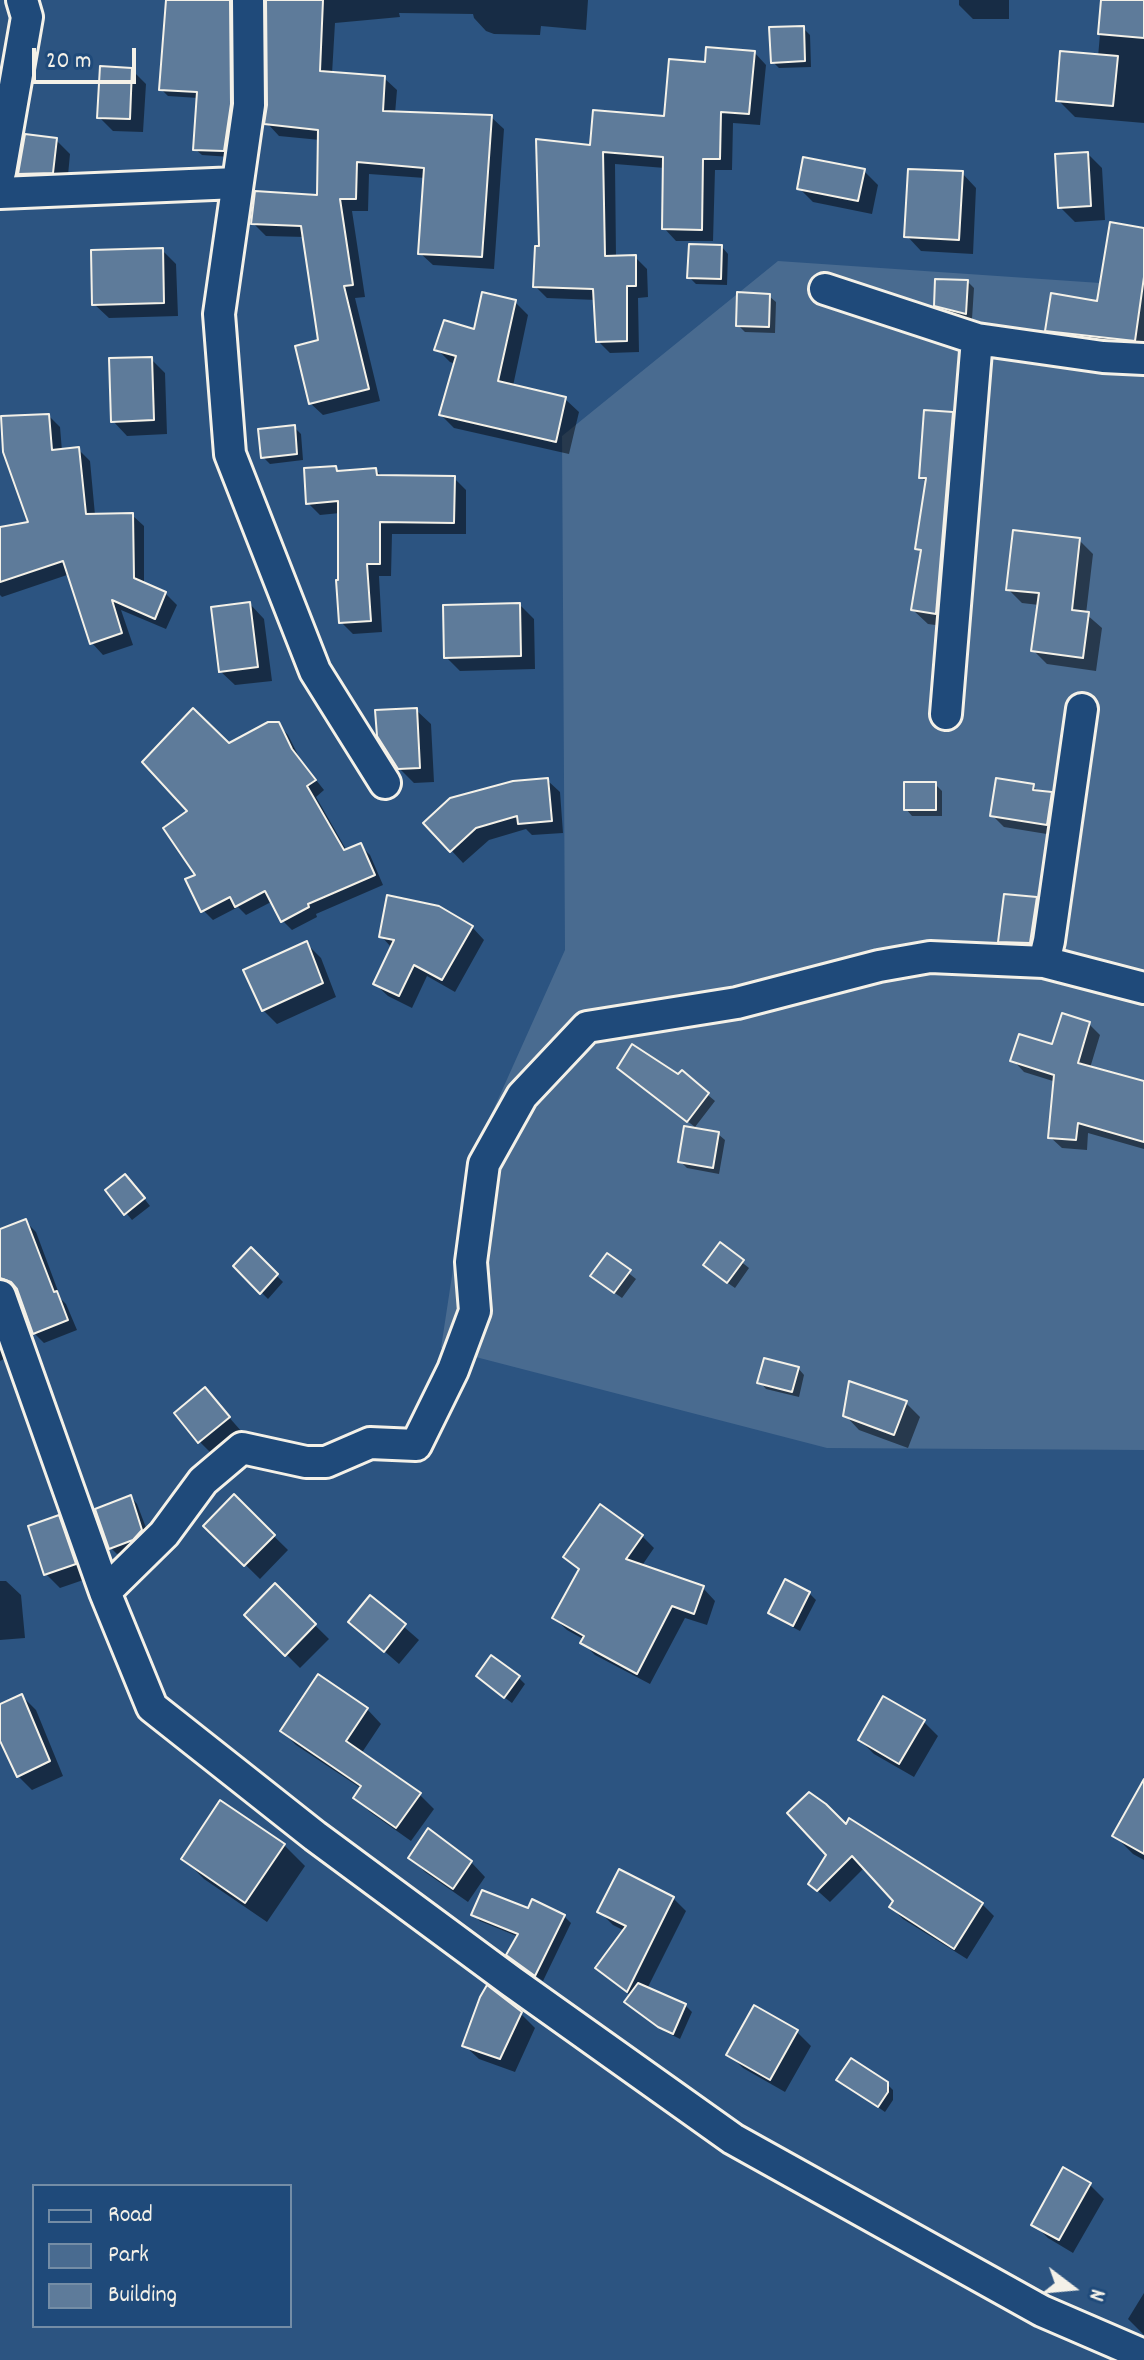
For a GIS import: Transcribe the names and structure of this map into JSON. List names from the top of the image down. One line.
{"legend":["Road","Park","Building"],"scale_bar":"20 m","north":"right"}
